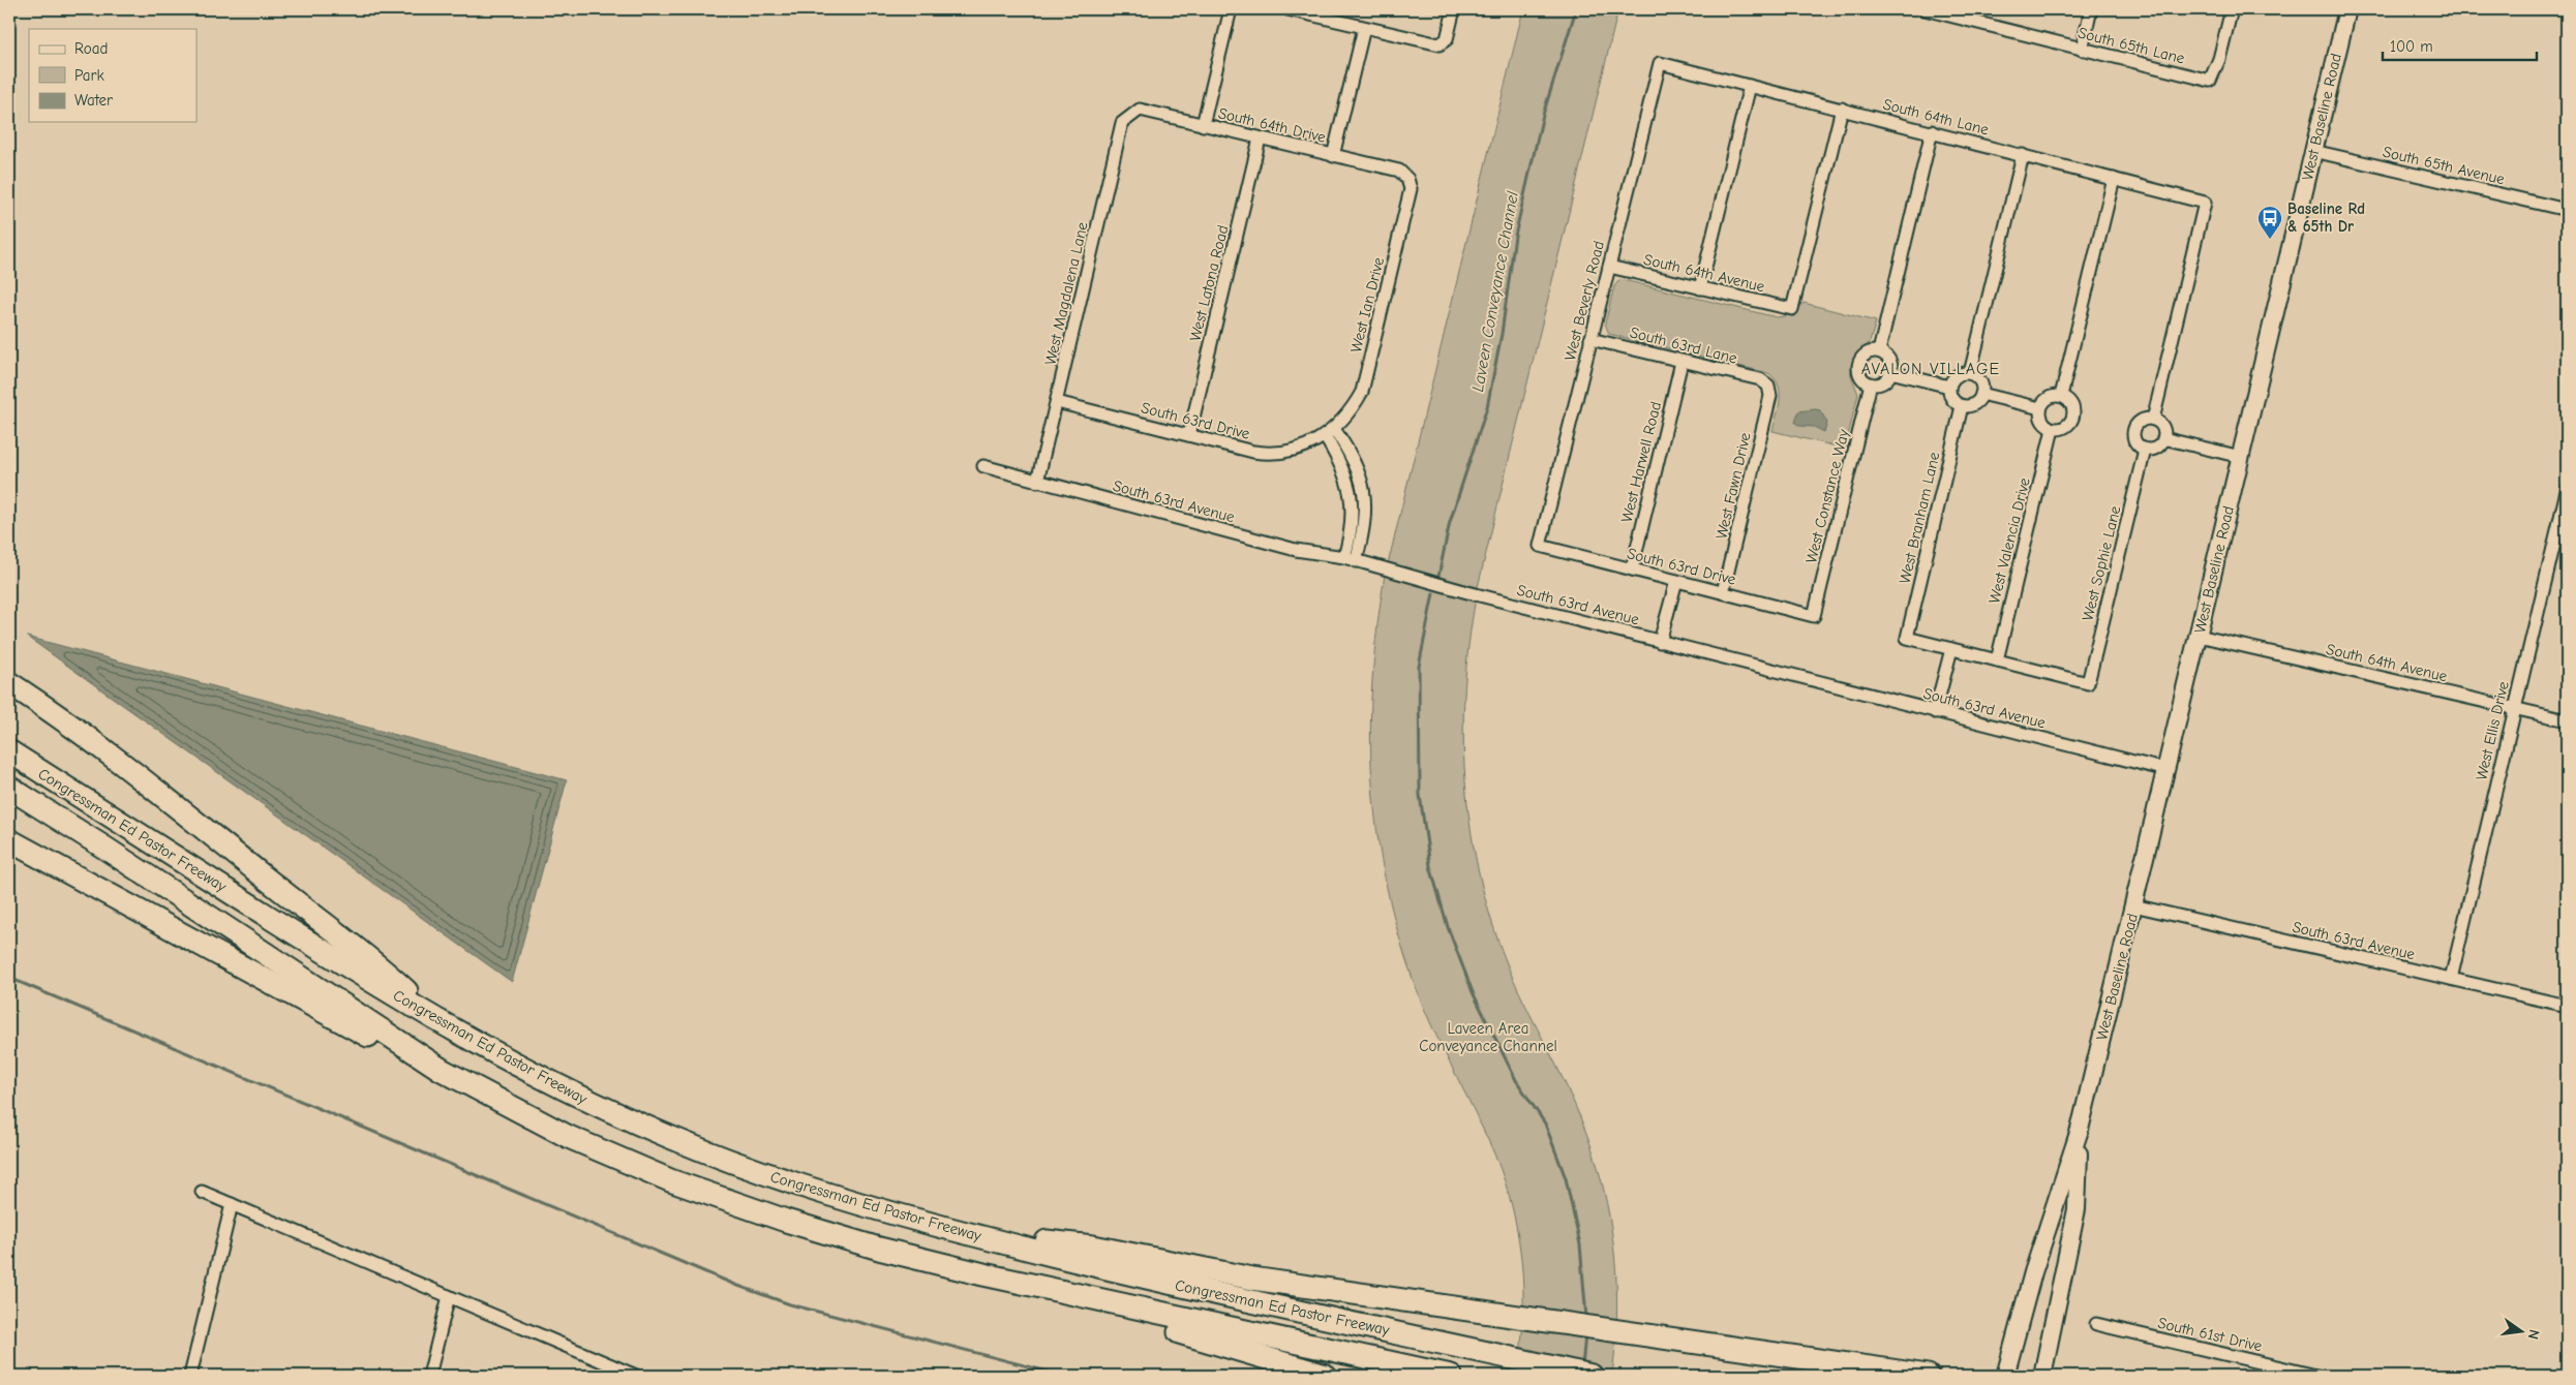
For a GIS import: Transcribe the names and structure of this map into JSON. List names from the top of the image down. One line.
{"streets":{"highway":["Congressman Ed Pastor Freeway"],"main road":["West Baseline Road"],"street":["South 65th Lane","South 64th Lane","South 64th Drive","South 65th Avenue","South 64th Avenue","West Latona Road","West Magdalena Lane","West Beverly Road","West Ian Drive","South 63rd Lane","South 63rd Drive","West Harwell Road","West Fawn Drive","West Constance Way","South 63rd Avenue","West Branham Lane","West Valencia Drive","West Sophie Lane","West Ellis Drive","South 61st Drive"]},"crossings":[["South 64th Lane","South 64th Avenue"],["South 64th Lane","West Beverly Road"],["South 64th Lane","West Sophie Lane"],["West Baseline Road","South 65th Avenue"],["West Baseline Road","South 64th Avenue"],["West Baseline Road","South 63rd Avenue"],["South 64th Drive","West Latona Road"],["South 64th Drive","West Magdalena Lane"],["South 64th Drive","West Ian Drive"],["South 64th Avenue","West Beverly Road"],["South 64th Avenue","West Ellis Drive"],["West Latona Road","South 63rd Drive"],["West Magdalena Lane","South 63rd Drive"],["West Magdalena Lane","South 63rd Avenue"],["West Beverly Road","South 63rd Lane"],["West Beverly Road","South 63rd Drive"],["West Ian Drive","South 63rd Drive"],["South 63rd Lane","West Harwell Road"],["South 63rd Lane","West Fawn Drive"],["South 63rd Drive","West Harwell Road"],["South 63rd Drive","West Fawn Drive"],["South 63rd Drive","West Constance Way"],["South 63rd Avenue","West Ellis Drive"],["West Valencia Drive","West Sophie Lane"]],"districts":["AVALON VILLAGE"],"water":["Laveen Conveyance Channel"],"parks":["Laveen Area Conveyance Channel"],"places":{"bus stop":["Baseline Rd & 65th Dr"]},"legend":["Road","Park","Water"],"scale_bar":"100 m","north":"right"}
